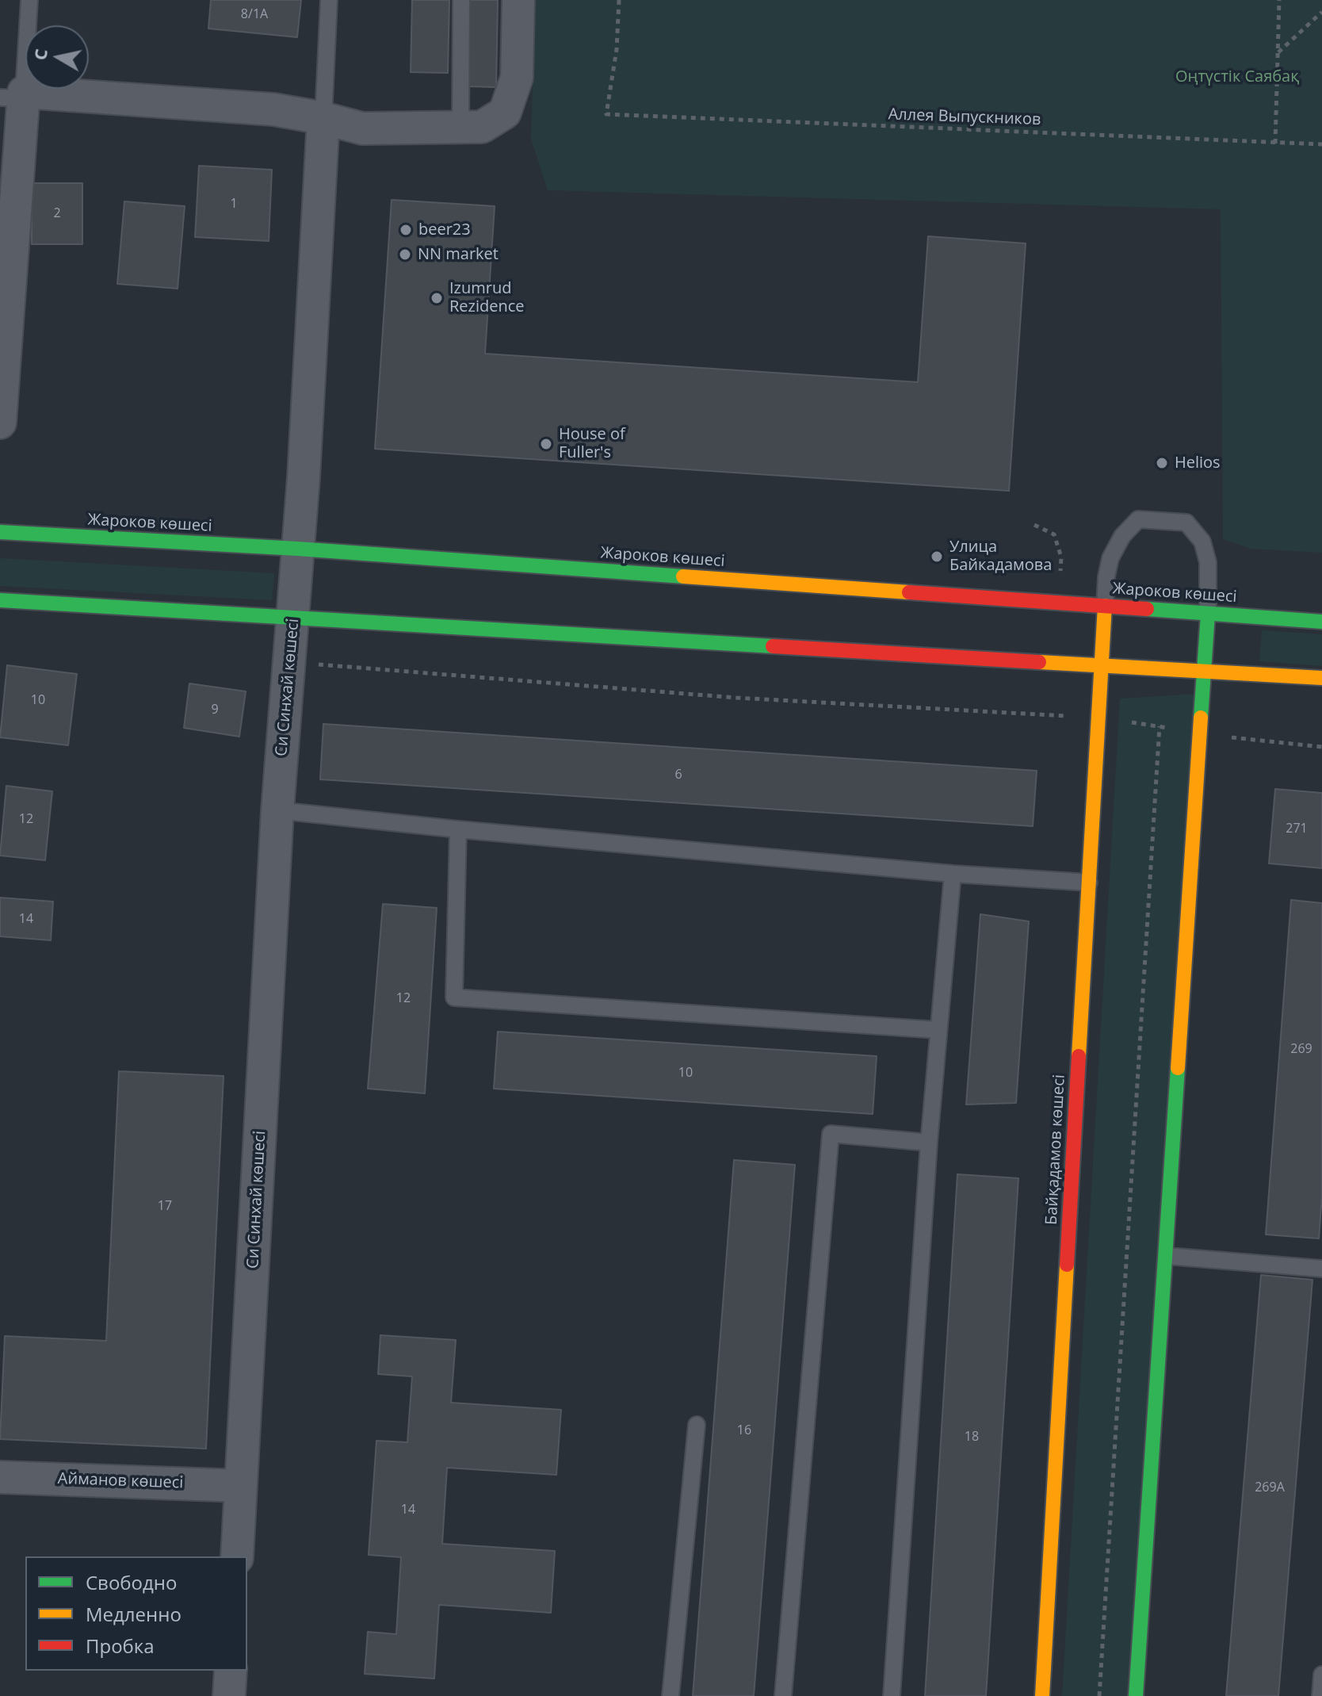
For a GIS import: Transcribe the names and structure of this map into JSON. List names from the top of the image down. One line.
{"streets":{"main road":["Жароков көшесі","Байқадамов көшесі"],"street":["Си Синхай көшесі","Айманов көшесі"],"path":["Аллея Выпускников"]},"crossings":[["Жароков көшесі","Си Синхай көшесі"],["Жароков көшесі","Байқадамов көшесі"],["Си Синхай көшесі","Айманов көшесі"]],"parks":["Оңтүстік Саябақ"],"places":["beer23","NN market","Izumrud Rezidence","House of Fuller's","Helios","Улица Байкадамова"],"house_numbers":["8/1А","1","2","10","9","6","12","271","14","12","269","10","17","16","18","269А","14"],"legend":["Свободно","Медленно","Пробка"],"north":"left"}
